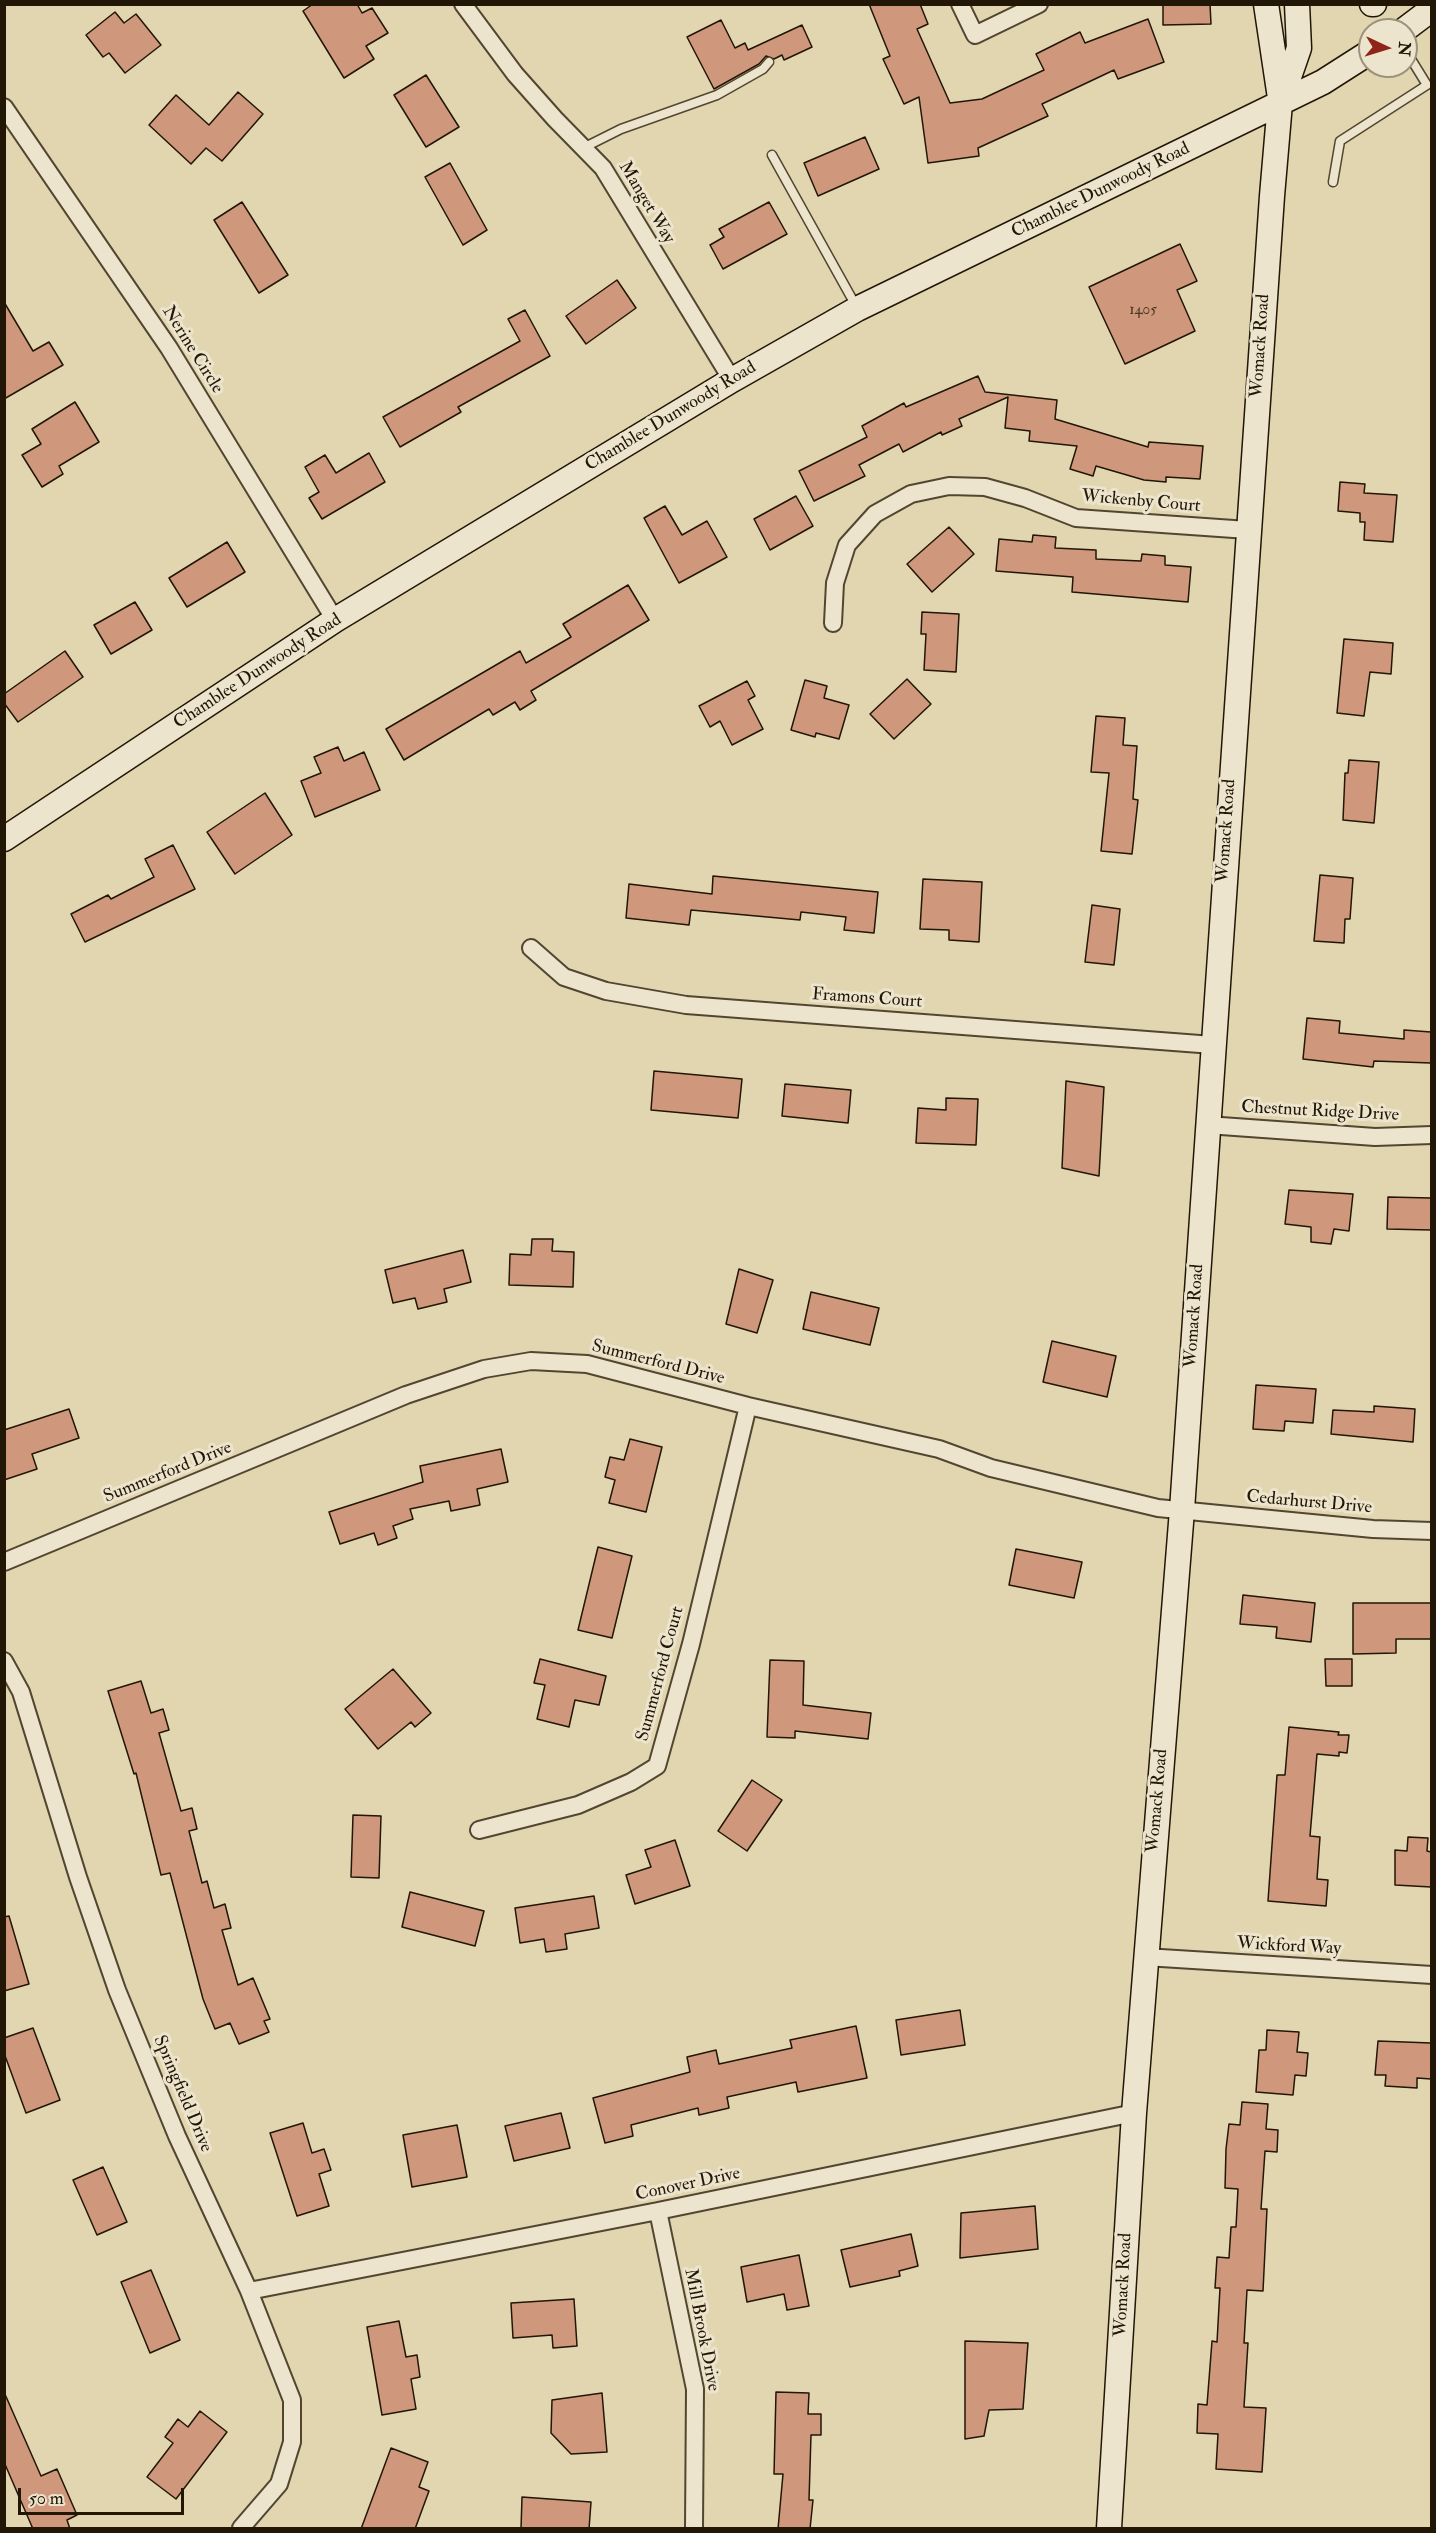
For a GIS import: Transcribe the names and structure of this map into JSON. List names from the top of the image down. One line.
{"streets":{"street":["Chamblee Dunwoody Road","Manget Way","Womack Road","Nerine Circle","Wickenby Court","Framons Court","Chestnut Ridge Drive","Summerford Drive","Cedarhurst Drive","Summerford Court","Wickford Way","Springfield Drive","Conover Drive","Mill Brook Drive"]},"crossings":[["Chamblee Dunwoody Road","Manget Way"],["Chamblee Dunwoody Road","Womack Road"],["Chamblee Dunwoody Road","Nerine Circle"],["Womack Road","Wickenby Court"],["Womack Road","Framons Court"],["Womack Road","Chestnut Ridge Drive"],["Womack Road","Summerford Drive"],["Womack Road","Cedarhurst Drive"],["Womack Road","Wickford Way"],["Womack Road","Conover Drive"],["Summerford Drive","Cedarhurst Drive"],["Summerford Drive","Summerford Court"],["Springfield Drive","Conover Drive"],["Conover Drive","Mill Brook Drive"]],"house_numbers":["1405"],"scale_bar":"50 m","north":"right"}
